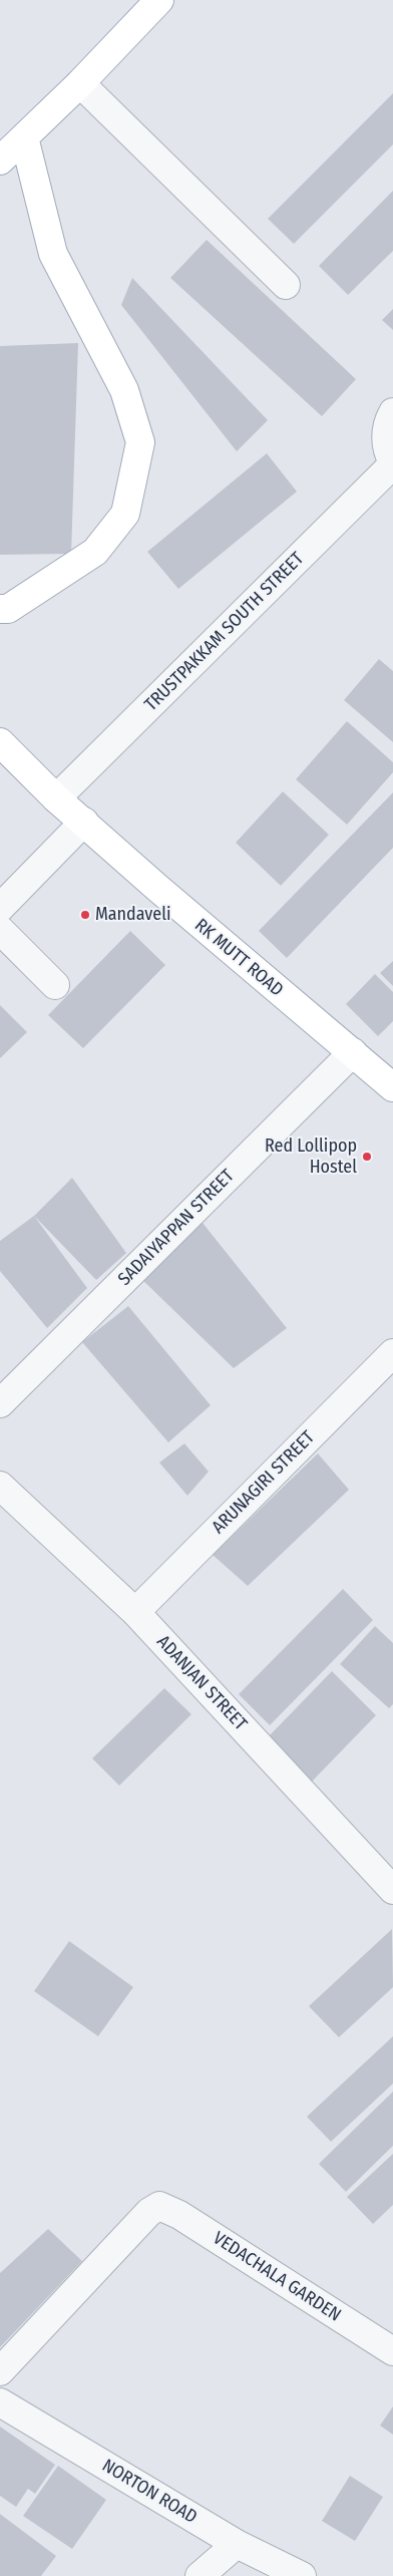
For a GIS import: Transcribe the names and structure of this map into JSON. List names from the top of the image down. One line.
{"streets":{"main road":["RK MUTT ROAD"],"street":["TRUSTPAKKAM SOUTH STREET","SADAIYAPPAN STREET","ARUNAGIRI STREET","ADANJAN STREET","VEDACHALA GARDEN","NORTON ROAD"]},"crossings":[["TRUSTPAKKAM SOUTH STREET","RK MUTT ROAD"],["RK MUTT ROAD","SADAIYAPPAN STREET"],["ARUNAGIRI STREET","ADANJAN STREET"]],"places":["Mandaveli","Red Lollipop Hostel"]}
